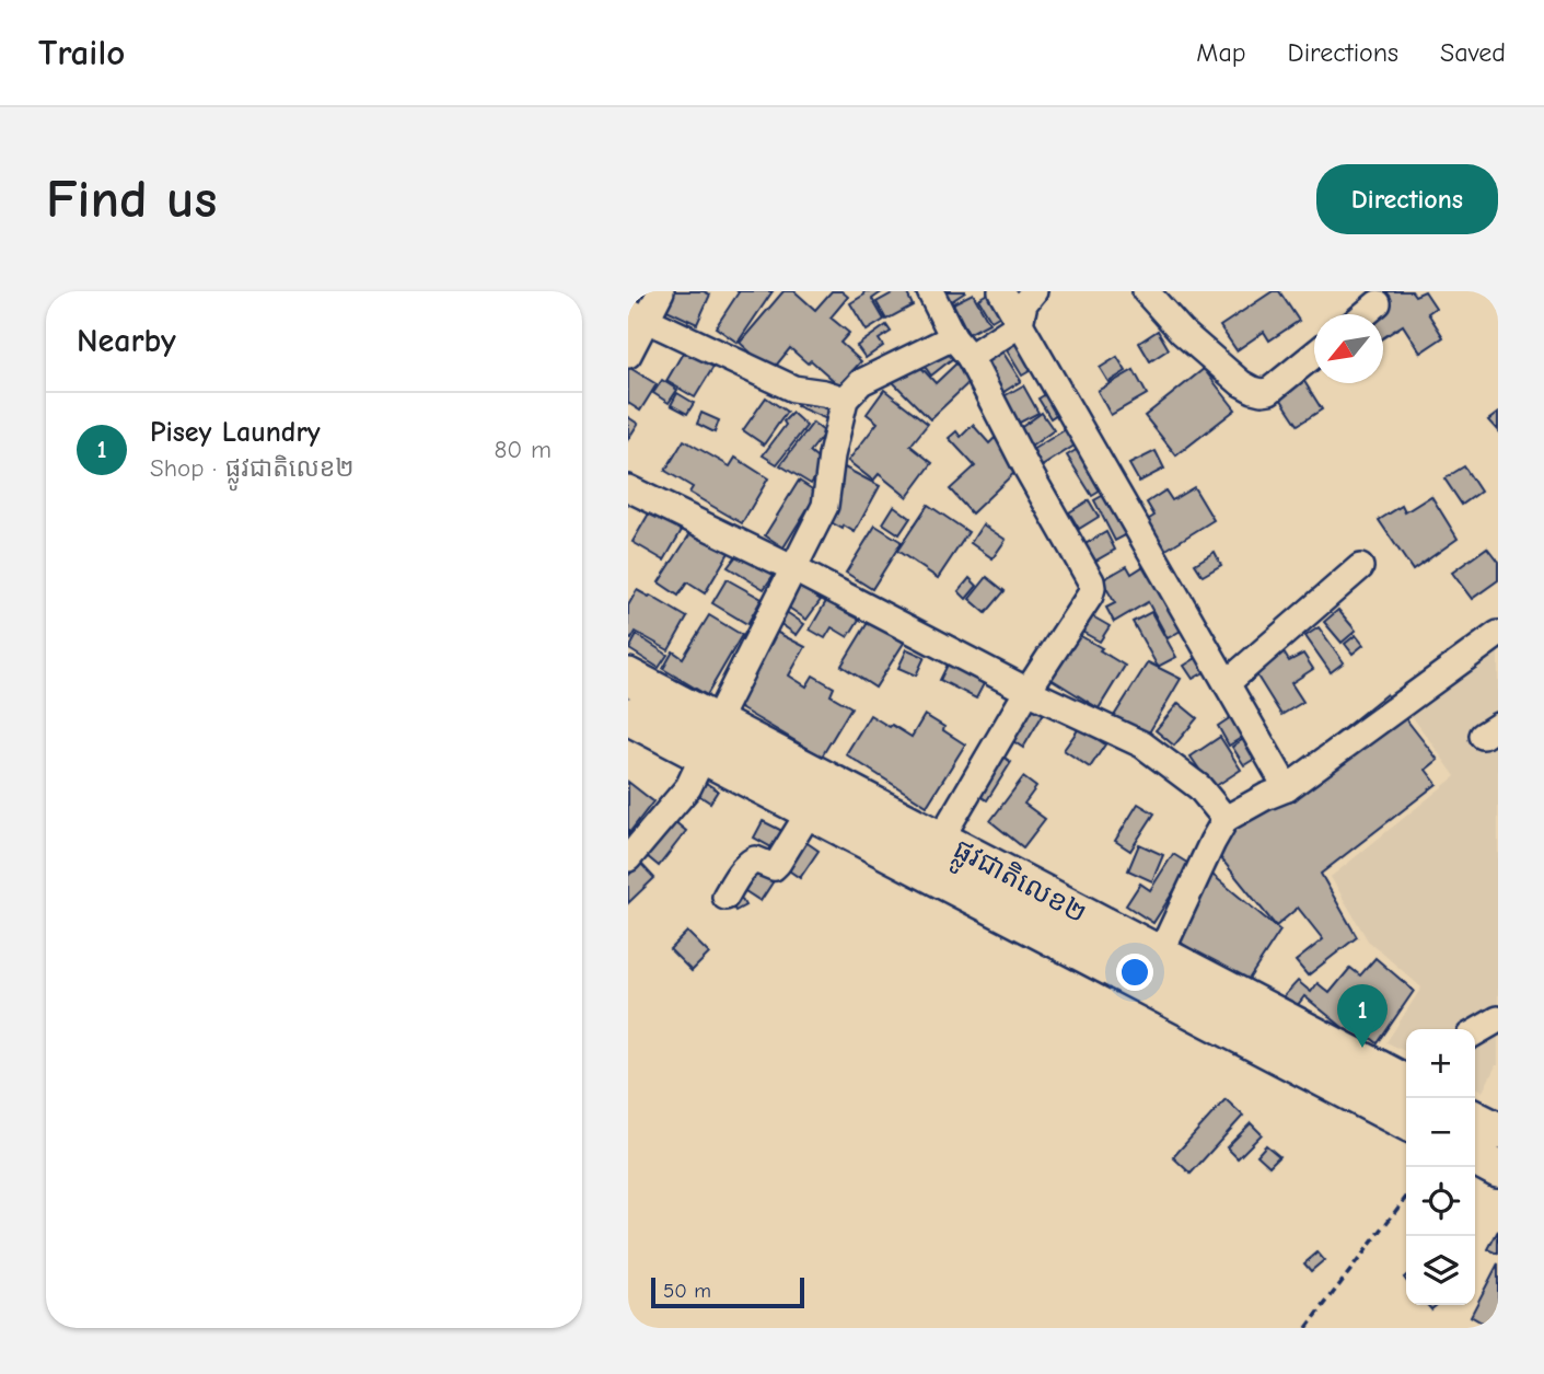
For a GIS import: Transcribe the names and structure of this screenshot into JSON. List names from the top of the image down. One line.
{"streets":{"highway":["ផ្លូវជាតិលេខ២"]},"scale_bar":"50 m","north":"bottom left","page":{"header":"Trailo","nav":["Map","Directions","Saved"],"buttons":"Directions","title":"Find us","heading":"Nearby","list":[{"mark":"1","name":"Pisey Laundry","note":"Shop · ផ្លូវជាតិលេខ២","value":"80 m"}],"pins":"1","map_buttons":["+","−"],"scale":"50 m"}}
